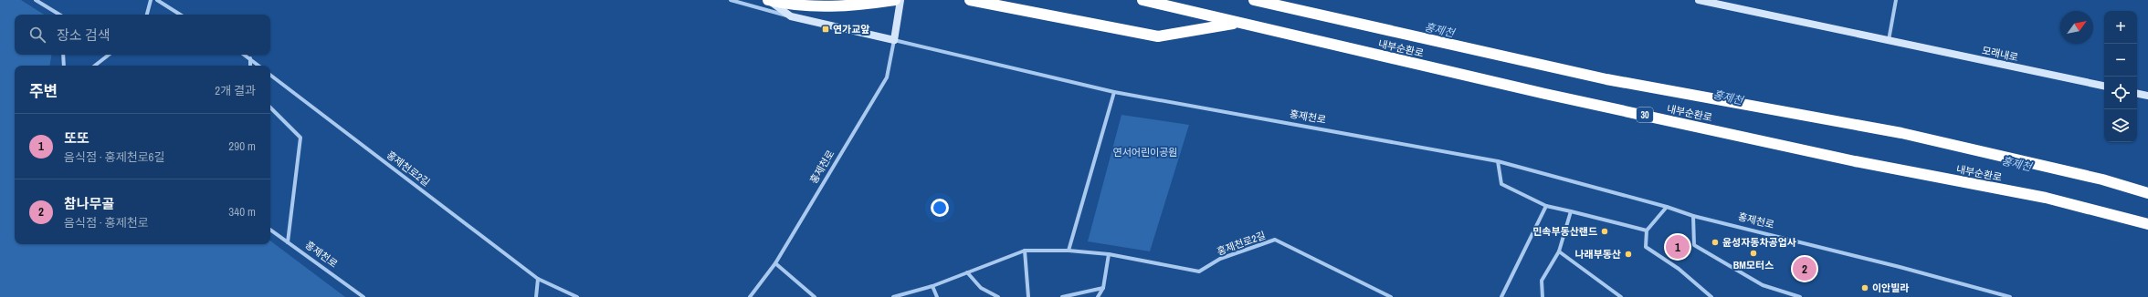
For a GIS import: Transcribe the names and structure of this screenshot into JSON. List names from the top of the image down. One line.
{"streets":{"highway":["내부순환로","30"],"main road":["모래내로","홍제천로"],"street":["홍제천로2길"]},"water":["홍제천"],"parks":["연서어린이공원"],"places":{"transit":["연가교앞"],"other":["민속부동산랜드","윤성자동차공업사","BM모터스","나래부동산","이안빌라"]},"north":"top right","page":{"map_buttons":["+","−"],"search":"장소 검색","heading":["주변","2개 결과"],"list":[{"mark":"1","name":"또또","note":"음식점 · 홍제천로6길","value":"290 m"},{"mark":"2","name":"참나무골","note":"음식점 · 홍제천로","value":"340 m"}],"pins":["1","2"]}}
